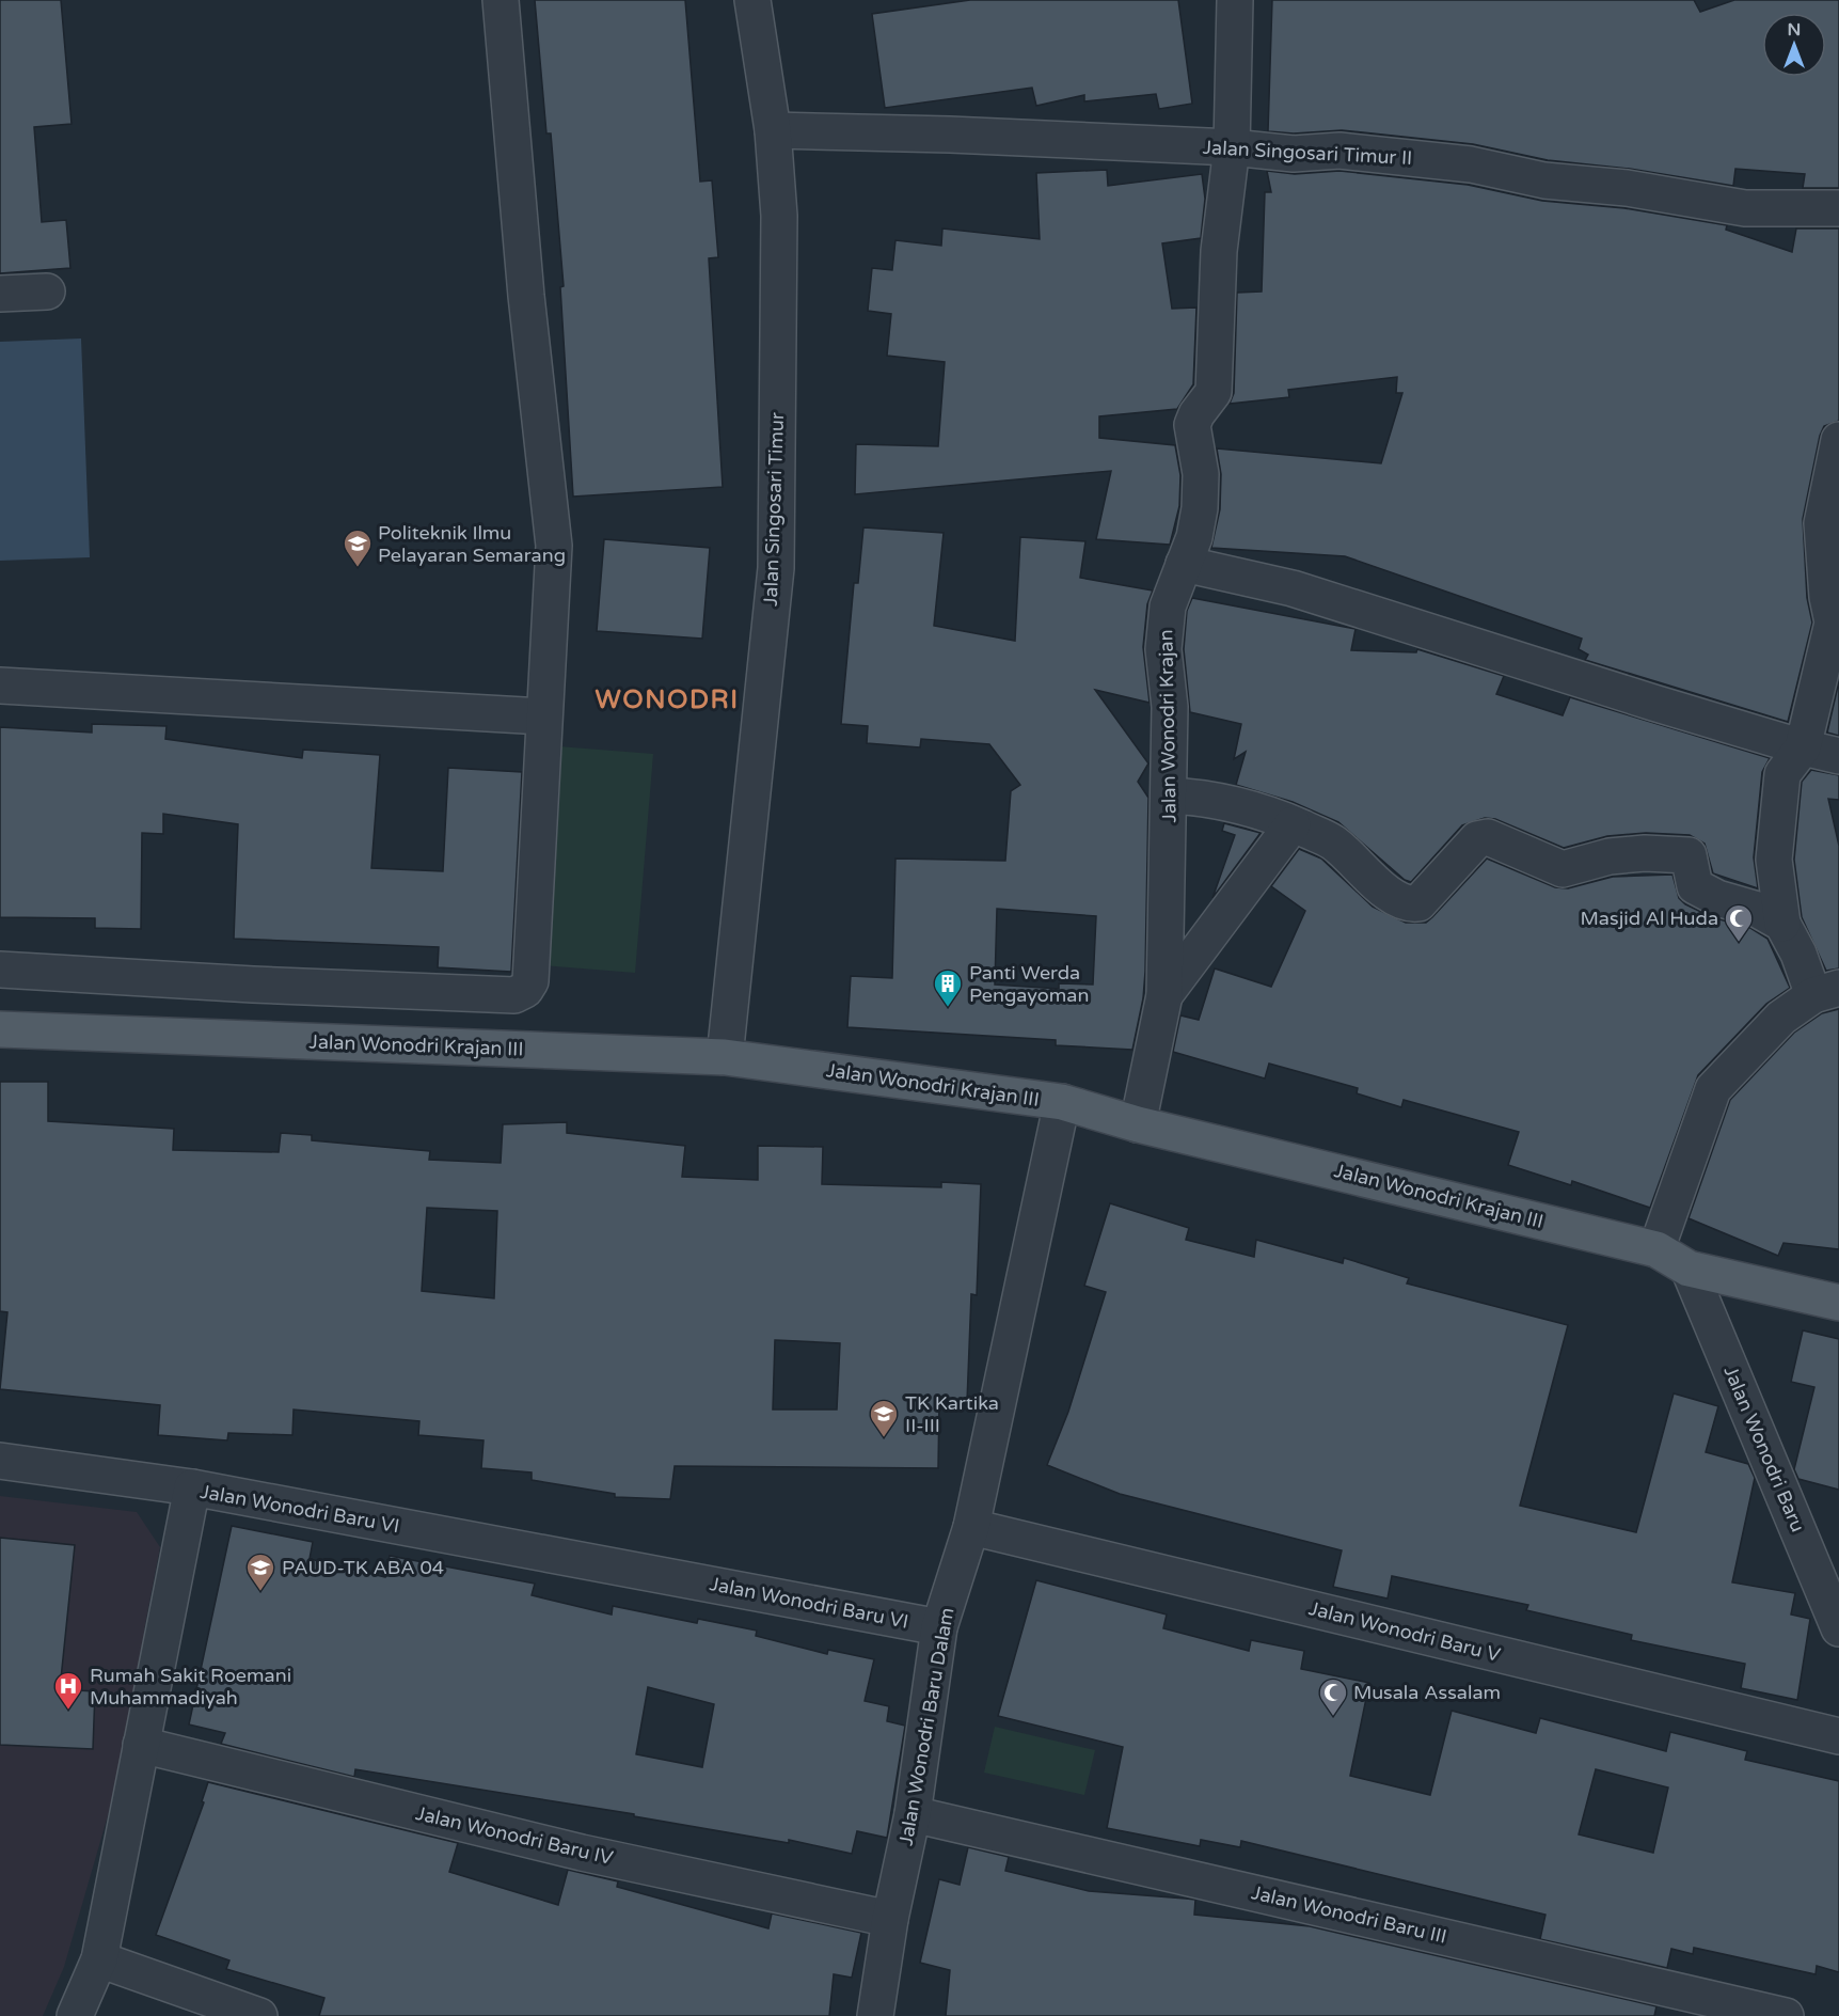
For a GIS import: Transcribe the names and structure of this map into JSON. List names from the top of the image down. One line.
{"streets":{"main road":["Jalan Wonodri Krajan III"],"street":["Jalan Singosari Timur II","Jalan Singosari Timur","Jalan Wonodri Krajan","Jalan Wonodri Baru","Jalan Wonodri Baru VI","Jalan Wonodri Baru V","Jalan Wonodri Baru Dalam","Jalan Wonodri Baru IV","Jalan Wonodri Baru III"]},"crossings":[["Jalan Singosari Timur II","Jalan Singosari Timur"],["Jalan Singosari Timur II","Jalan Wonodri Krajan"],["Jalan Singosari Timur","Jalan Wonodri Krajan III"],["Jalan Wonodri Krajan","Jalan Wonodri Krajan III"],["Jalan Wonodri Krajan III","Jalan Wonodri Baru"],["Jalan Wonodri Krajan III","Jalan Wonodri Baru Dalam"],["Jalan Wonodri Baru VI","Jalan Wonodri Baru Dalam"],["Jalan Wonodri Baru VI","Jalan Wonodri Baru IV"],["Jalan Wonodri Baru V","Jalan Wonodri Baru Dalam"],["Jalan Wonodri Baru Dalam","Jalan Wonodri Baru IV"],["Jalan Wonodri Baru Dalam","Jalan Wonodri Baru III"]],"districts":["WONODRI"],"places":{"school or university":["Politeknik Ilmu Pelayaran Semarang","TK Kartika II-III","PAUD-TK ABA 04"],"mosque":["Masjid Al Huda","Musala Assalam"],"building":["Panti Werda Pengayoman"],"hospital":["Rumah Sakit Roemani Muhammadiyah"]},"north":"top"}
